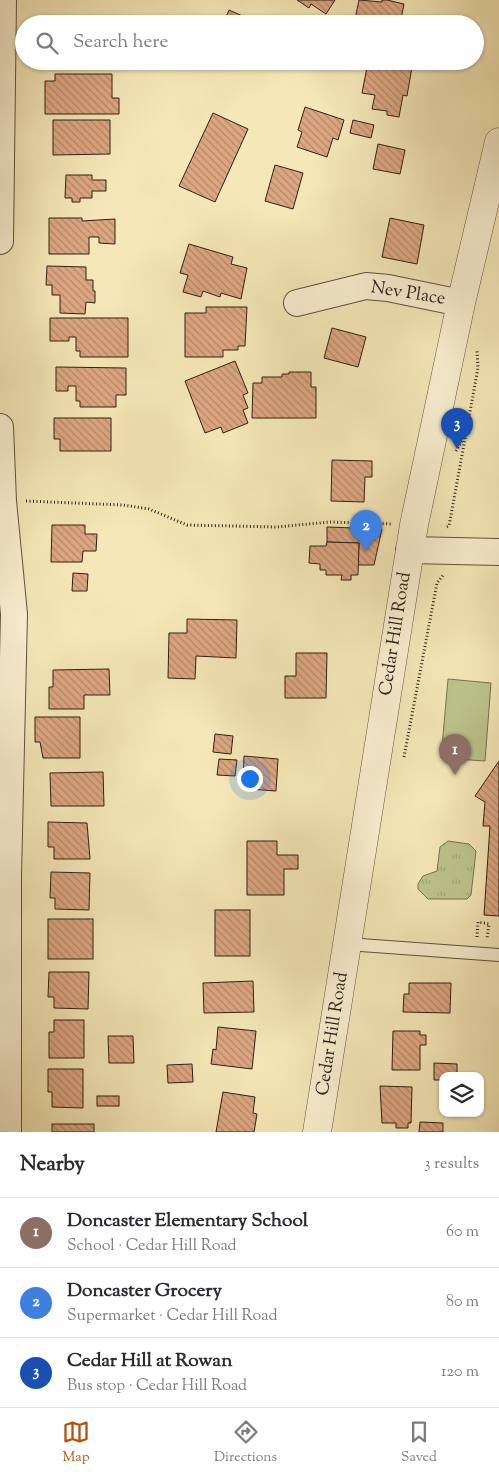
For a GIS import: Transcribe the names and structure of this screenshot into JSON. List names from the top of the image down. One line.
{"streets":{"street":["Nev Place","Cedar Hill Road"]},"crossings":[["Nev Place","Cedar Hill Road"]],"page":{"search":"Search here","pins":["3","2","1"],"heading":["Nearby","3 results"],"list":[{"mark":"1","name":"Doncaster Elementary School","note":"School · Cedar Hill Road","value":"60 m"},{"mark":"2","name":"Doncaster Grocery","note":"Supermarket · Cedar Hill Road","value":"80 m"},{"mark":"3","name":"Cedar Hill at Rowan","note":"Bus stop · Cedar Hill Road","value":"120 m"}],"nav":["Map","Directions","Saved"]}}
